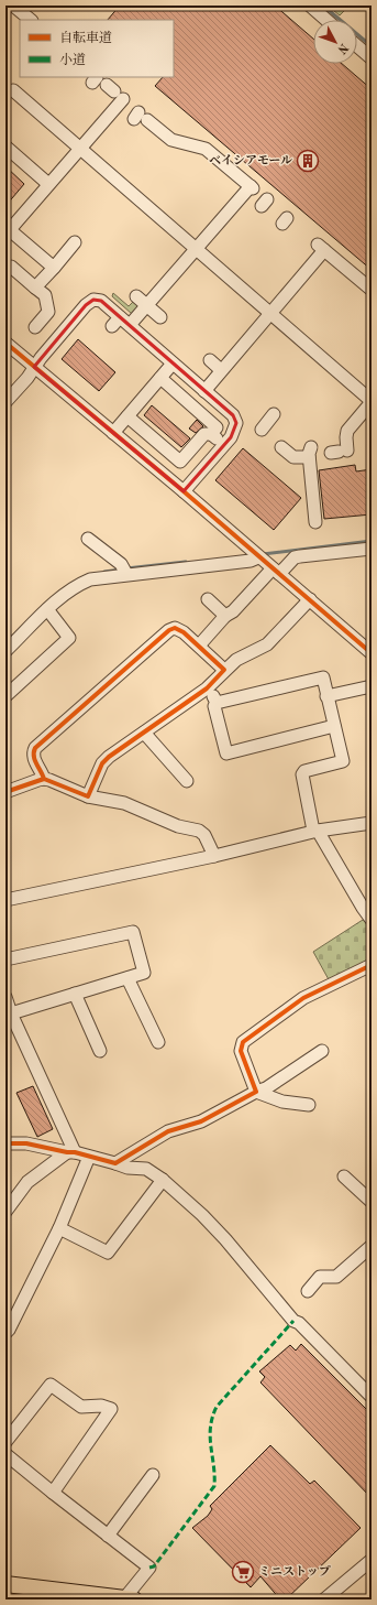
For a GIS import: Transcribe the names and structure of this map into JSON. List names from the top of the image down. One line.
{"places":{"building":["ベイシアモール"],"supermarket":["ミニストップ"]},"legend":["自転車道","小道"],"north":"bottom right"}
